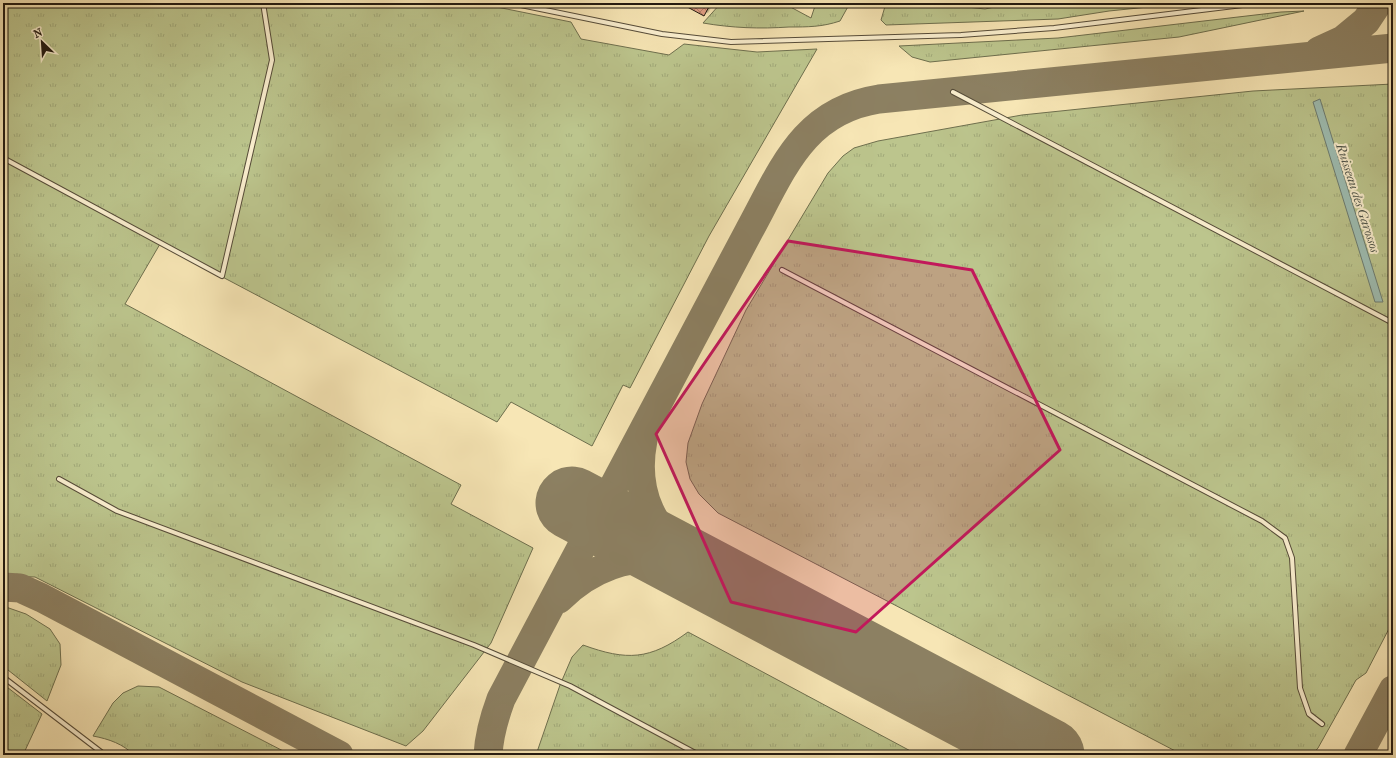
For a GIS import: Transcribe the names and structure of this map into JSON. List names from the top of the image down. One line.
{"water":["Ruisseau des Garossos"],"north":"top left"}
